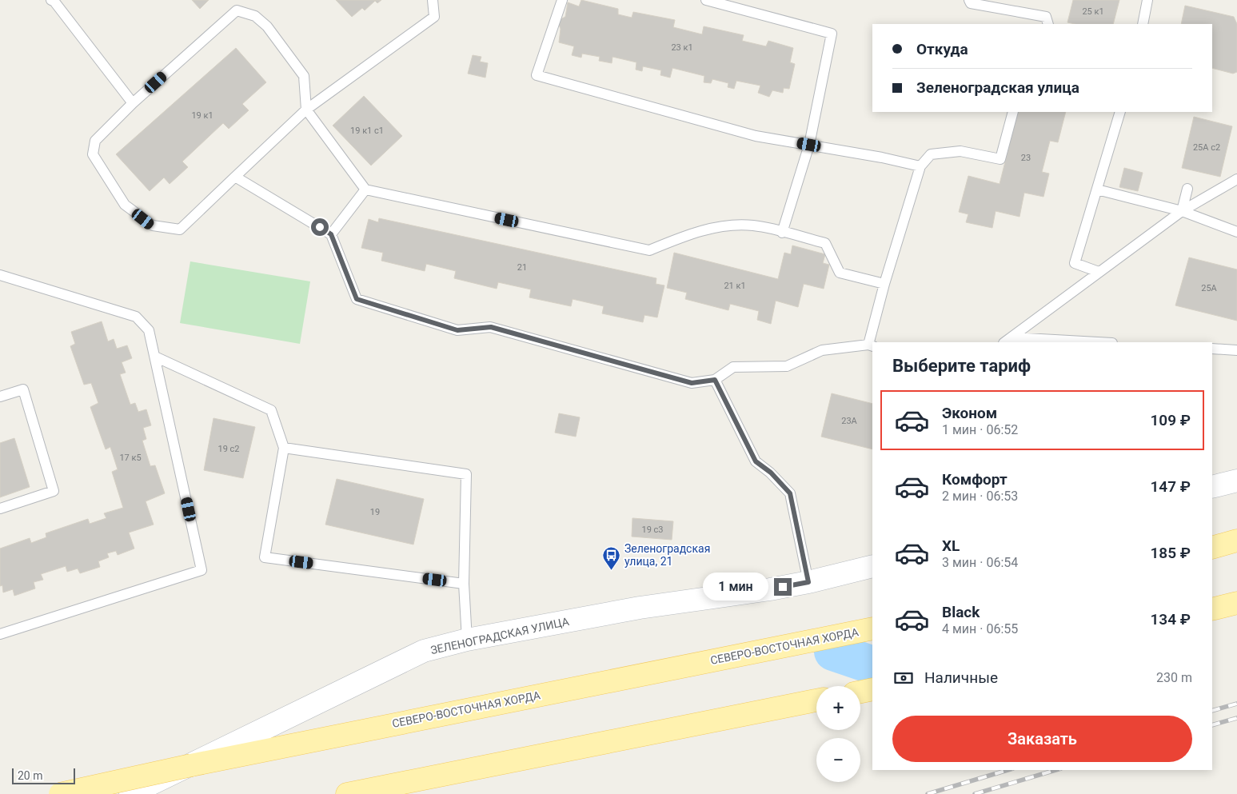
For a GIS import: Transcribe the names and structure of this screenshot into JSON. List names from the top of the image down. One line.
{"streets":{"main road":["СЕВЕРО-ВОСТОЧНАЯ ХОРДА"],"street":["ЗЕЛЕНОГРАДСКАЯ УЛИЦА"]},"places":{"bus stop":["Зеленоградская улица, 21"]},"house_numbers":["25 к1","23 к1","19 к1","19 к1 с1","25А с2","23","21","21 к1","25А","23А","19 с2","17 к5","19","19 с3"],"scale_bar":"20 m","page":{"banner":["Откуда","Зеленоградская улица"],"heading":"Выберите тариф","list":[{"name":"Эконом","note":"1 мин · 06:52","value":"109 ₽"},{"name":"Комфорт","note":"2 мин · 06:53","value":"147 ₽"},{"name":"XL","note":"3 мин · 06:54","value":"185 ₽"},{"name":"Black","note":"4 мин · 06:55","value":"134 ₽"}],"bubble":"1 мин","pay":["Наличные","230 m"],"map_buttons":["+","−"],"buttons":"Заказать","scale":"20 m"}}
